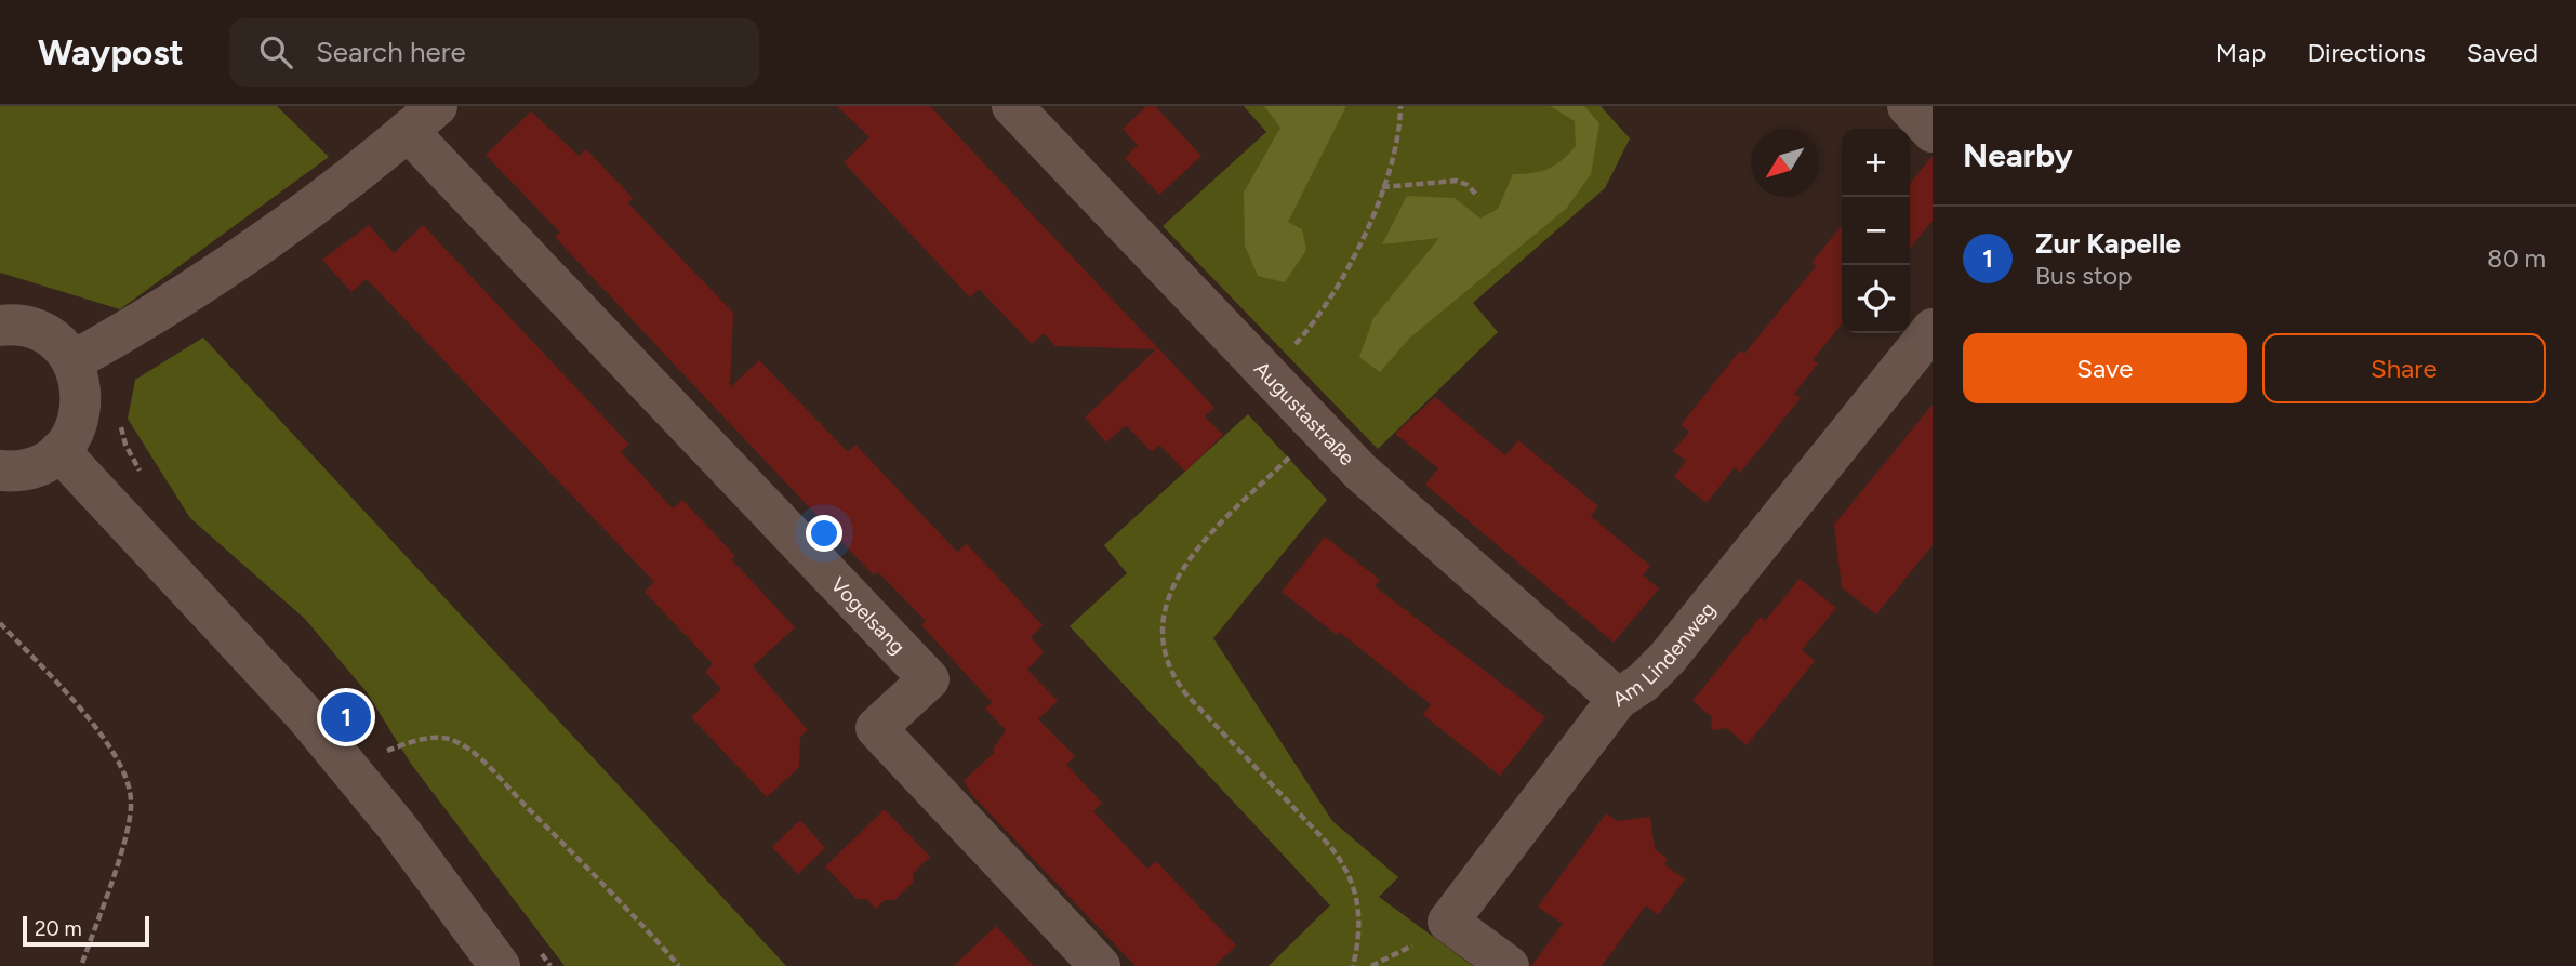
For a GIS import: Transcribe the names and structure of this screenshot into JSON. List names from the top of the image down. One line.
{"streets":{"street":["Augustastraße","Vogelsang","Am Lindenweg"]},"crossings":[["Augustastraße","Am Lindenweg"]],"scale_bar":"20 m","north":"bottom left","page":{"header":"Waypost","search":"Search here","nav":["Map","Directions","Saved"],"heading":"Nearby","map_buttons":["+","−"],"list":[{"mark":"1","name":"Zur Kapelle","note":"Bus stop","value":"80 m"}],"buttons":["Save","Share"],"pins":"1","scale":"20 m"}}
